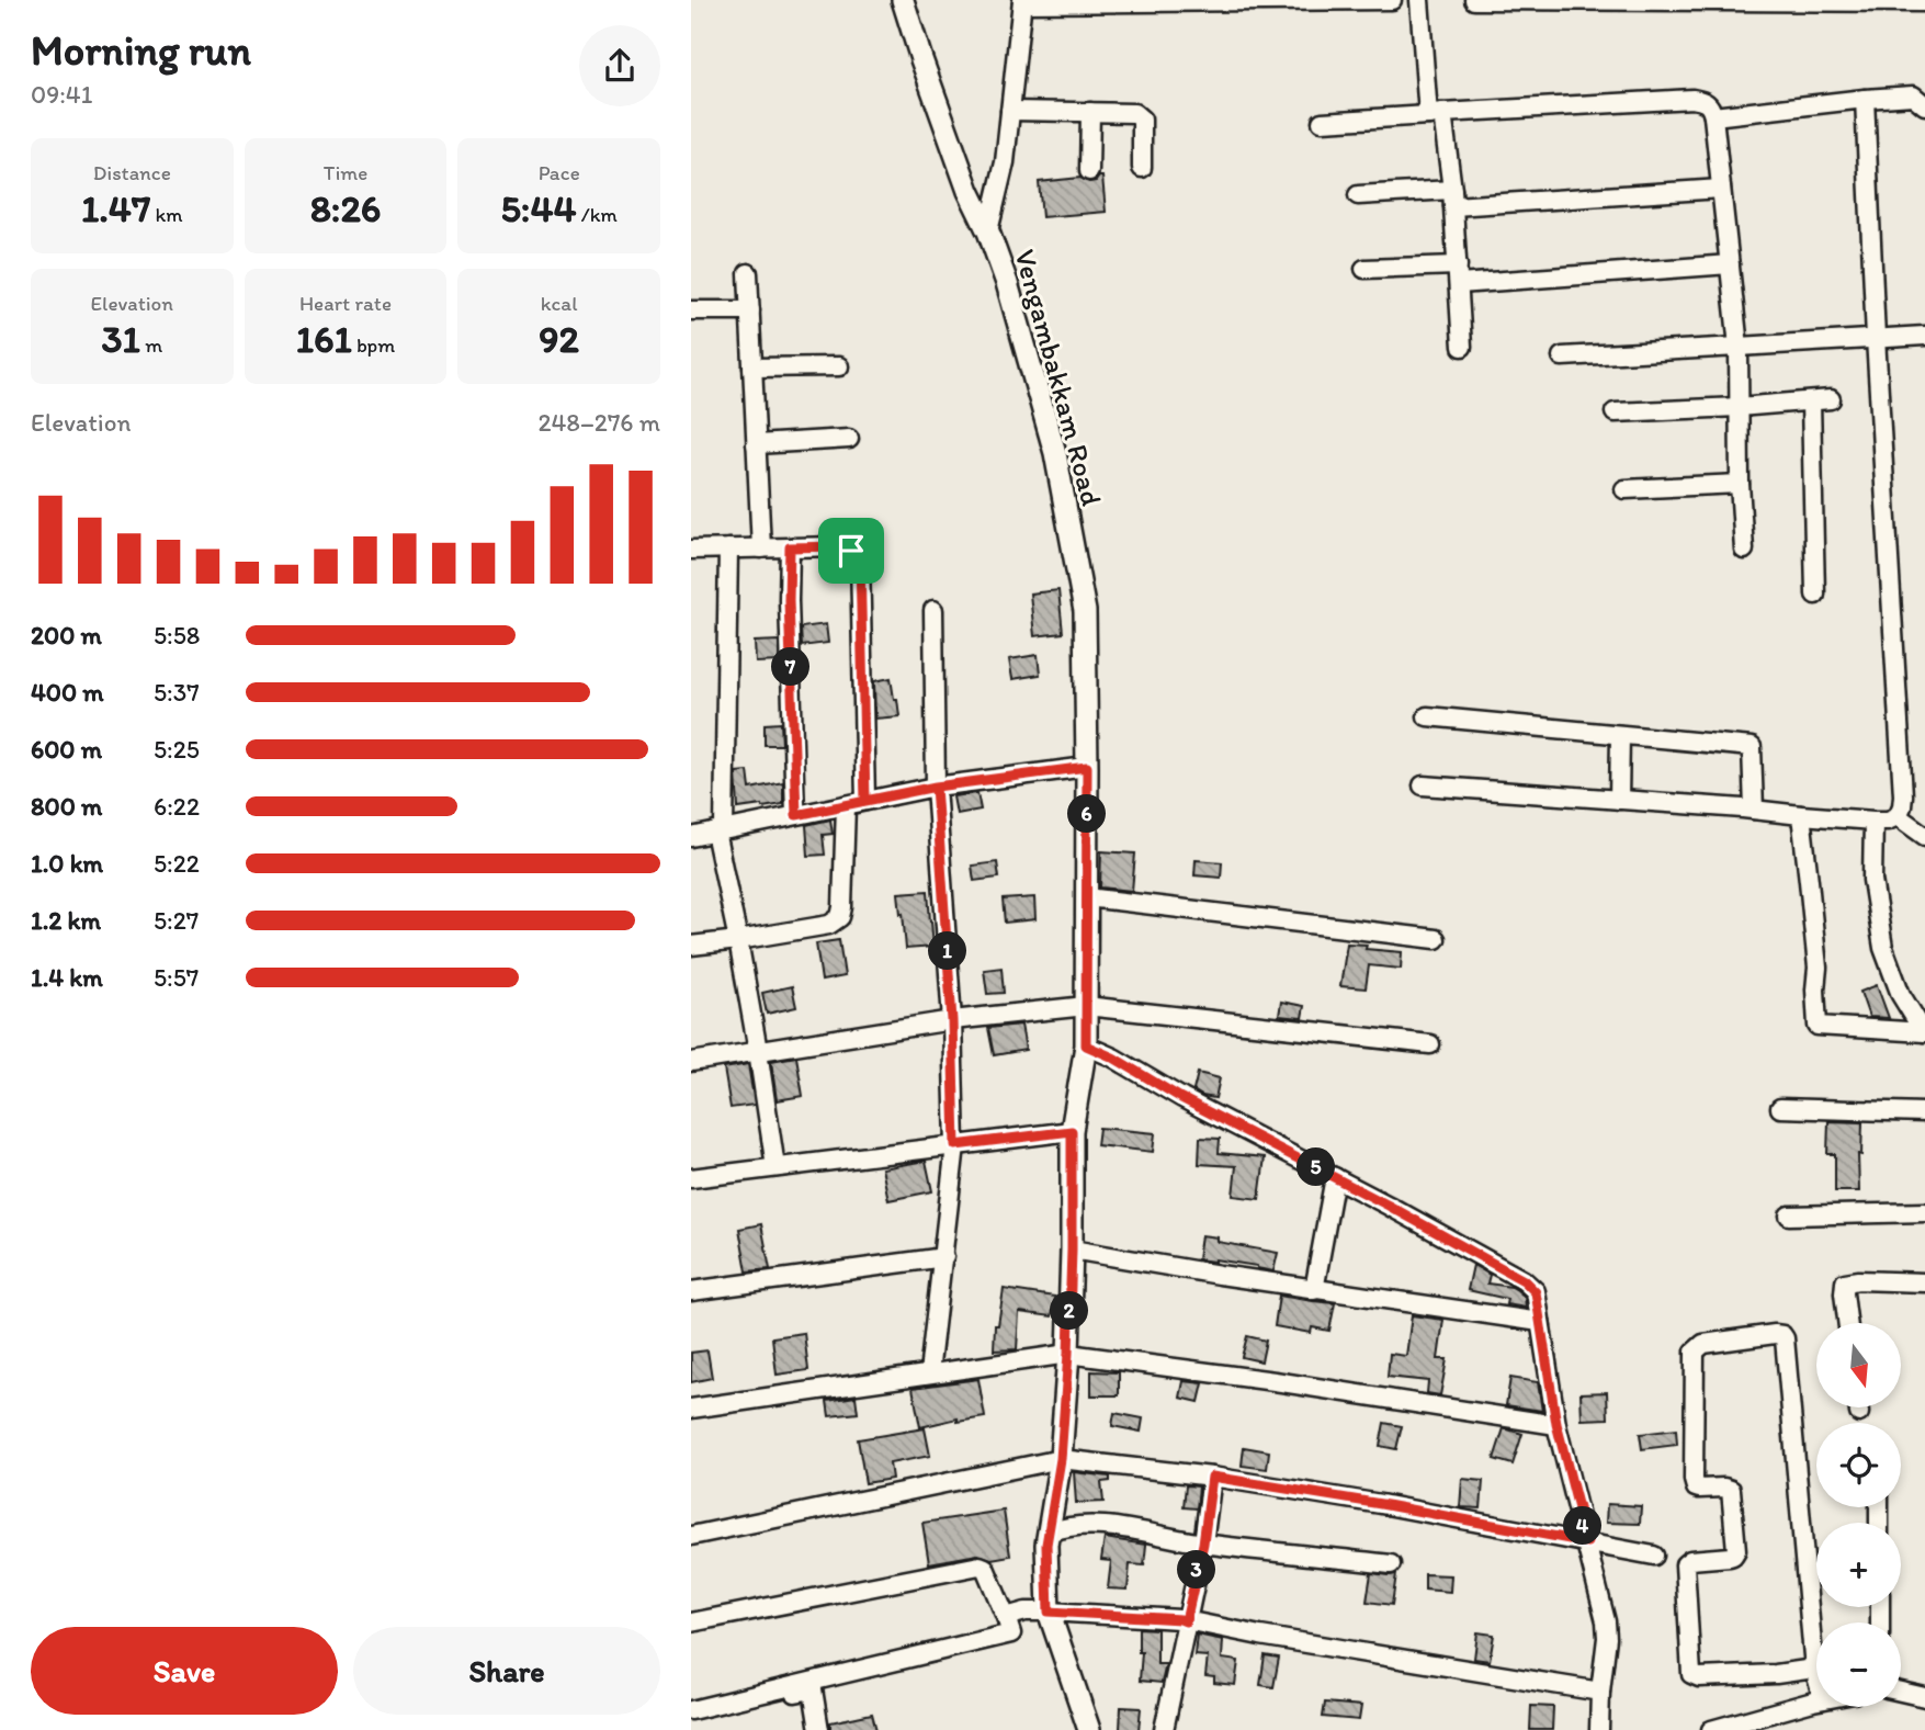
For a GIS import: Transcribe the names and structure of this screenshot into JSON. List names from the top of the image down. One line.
{"streets":{"main road":["Vengambakkam Road"]},"north":"bottom","page":{"heading":["Morning run","09:41"],"stats":[["Distance","1.47 km"],["Time","8:26"],["Pace","5:44 /km"],["Elevation","31 m"],["Heart rate","161 bpm"],["kcal","92"]],"chart":["Elevation","248–276 m"],"list":[{"name":"200 m","note":"5:58"},{"name":"400 m","note":"5:37"},{"name":"600 m","note":"5:25"},{"name":"800 m","note":"6:22"},{"name":"1.0 km","note":"5:22"},{"name":"1.2 km","note":"5:27"},{"name":"1.4 km","note":"5:57"}],"pins":["7","6","1","5","2","4","3"],"map_buttons":["+","−"],"buttons":["Save","Share"]}}
